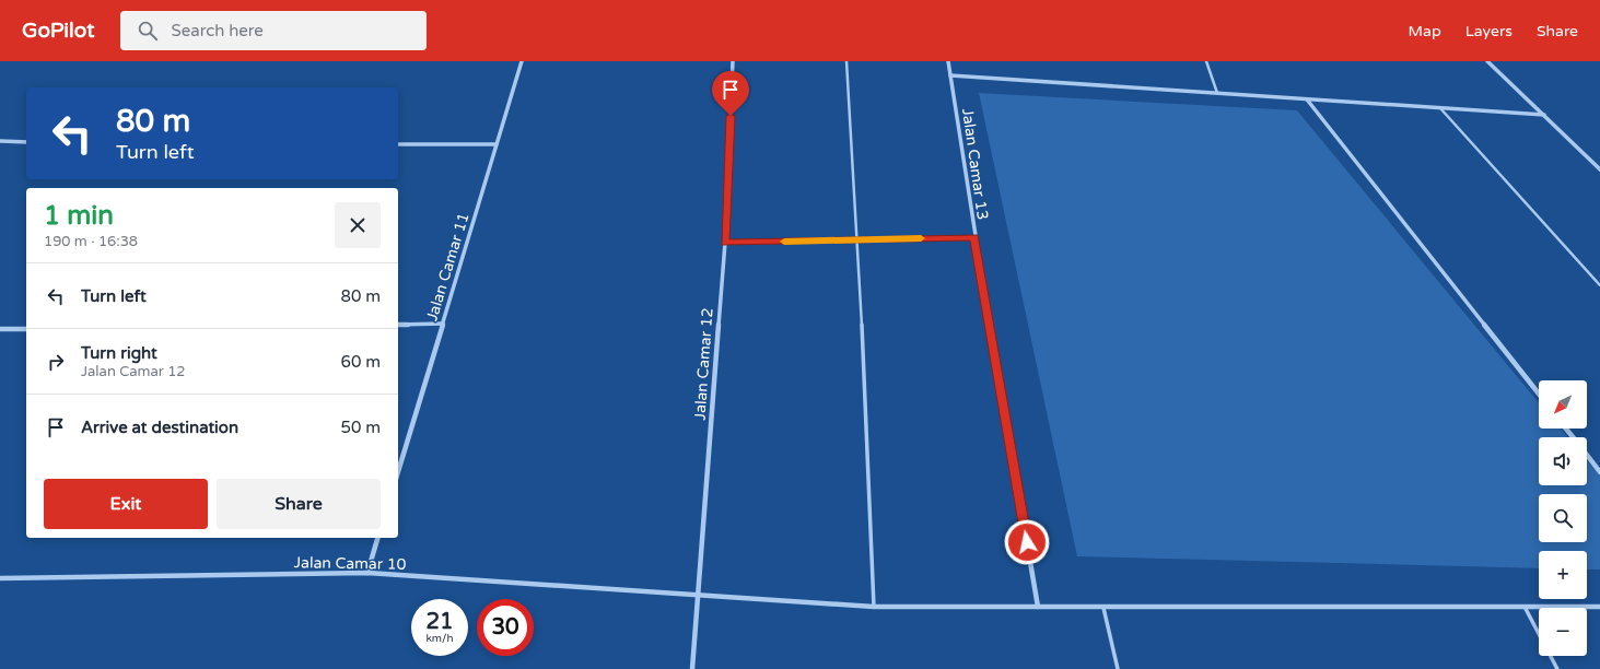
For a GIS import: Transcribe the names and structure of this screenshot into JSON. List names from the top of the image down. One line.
{"streets":{"street":["Jalan Camar 13","Jalan Camar 11","Jalan Camar 12","Jalan Camar 10"]},"crossings":[["Jalan Camar 13","Jalan Camar 10"],["Jalan Camar 12","Jalan Camar 10"]],"north":"bottom left","page":{"header":"GoPilot","search":"Search here","nav":["Map","Layers","Share"],"turn":["80 m","Turn left"],"heading":["1 min","190 m · 16:38"],"list":[{"name":"Turn left","value":"80 m"},{"name":"Turn right","note":"Jalan Camar 12","value":"60 m"},{"name":"Arrive at destination","value":"50 m"}],"map_buttons":["+","−"],"buttons":["Exit","Share"],"speed":"21 km/h","limit":"30"}}
